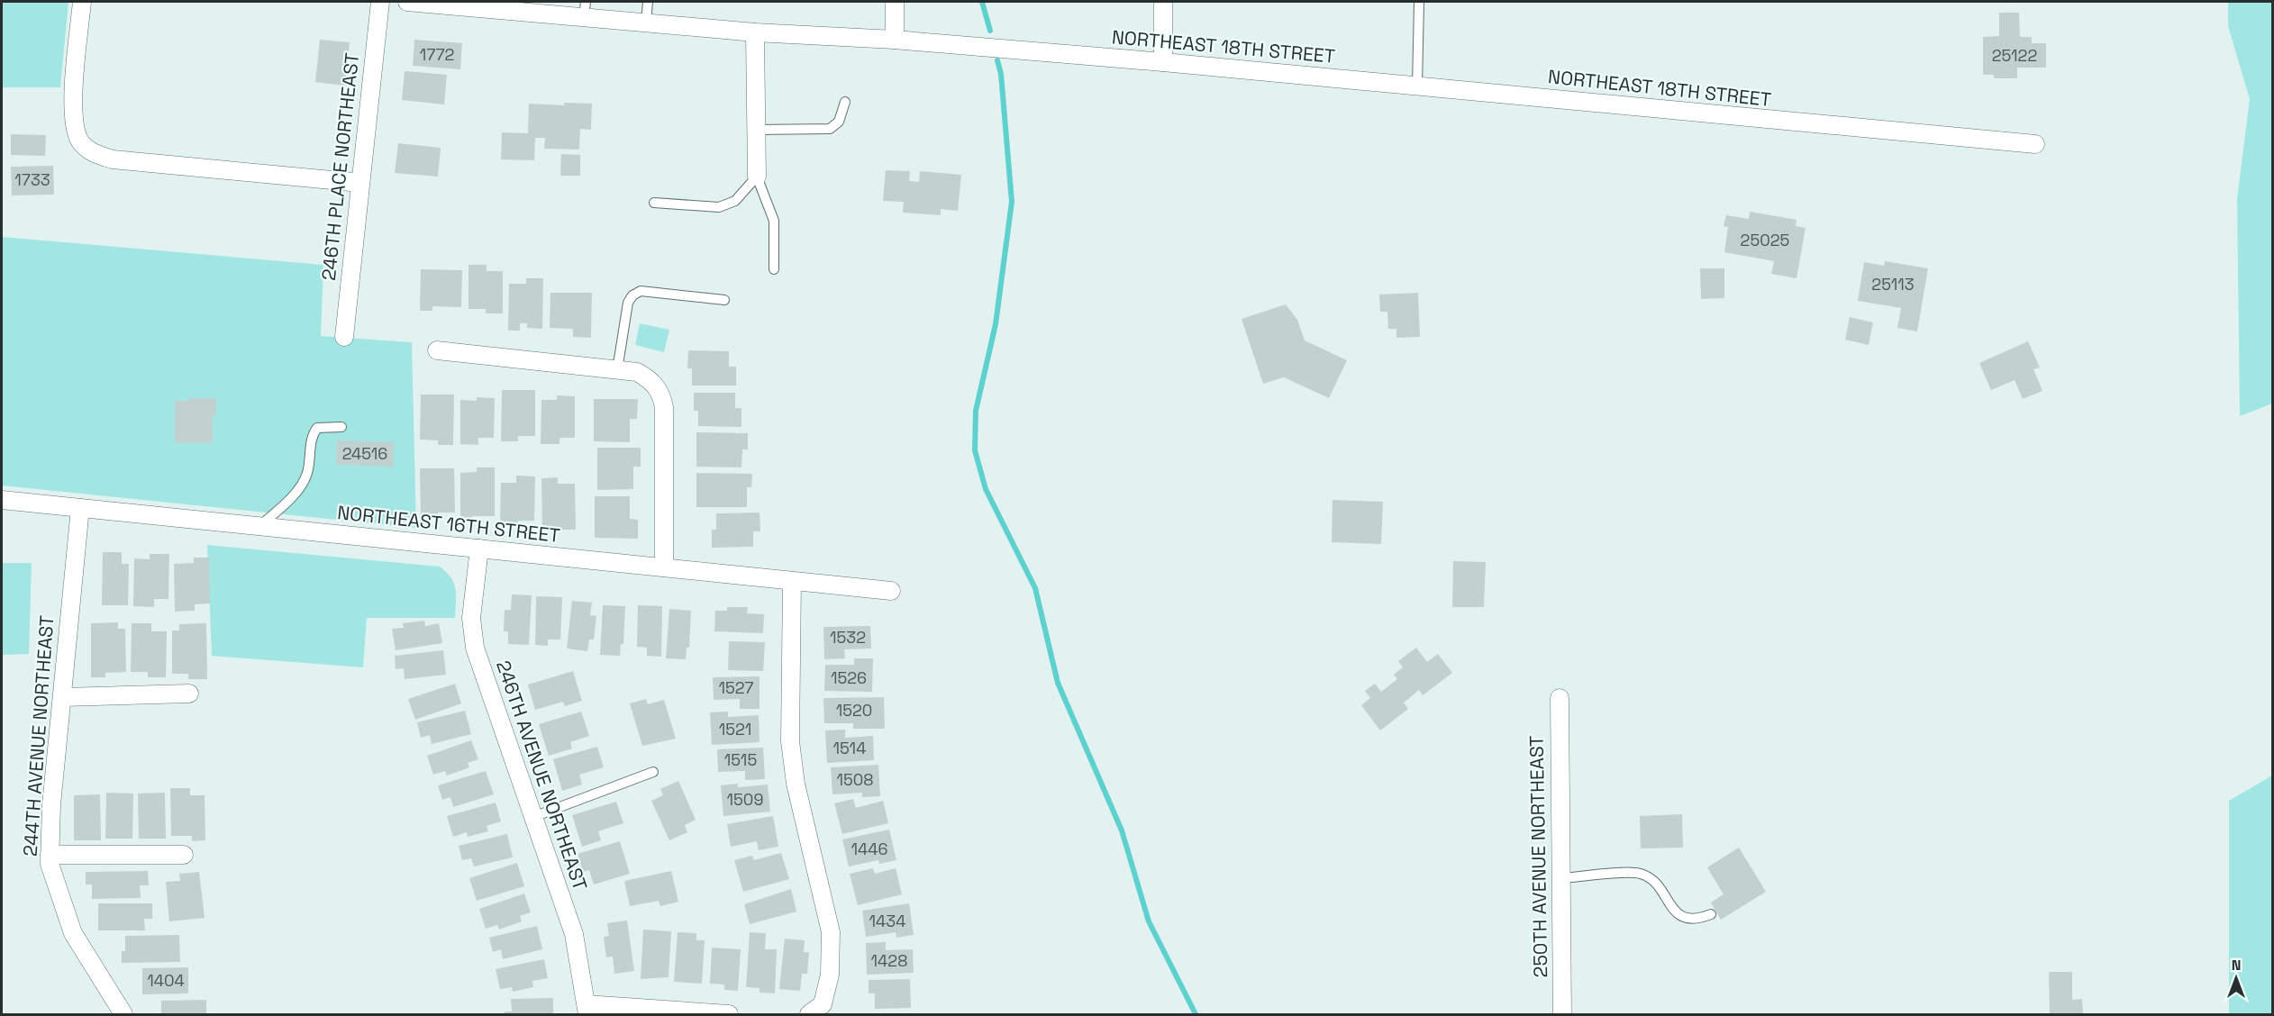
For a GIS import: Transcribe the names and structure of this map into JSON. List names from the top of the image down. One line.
{"streets":{"street":["NORTHEAST 18TH STREET","246TH PLACE NORTHEAST","NORTHEAST 16TH STREET","244TH AVENUE NORTHEAST","246TH AVENUE NORTHEAST","250TH AVENUE NORTHEAST"]},"crossings":[["NORTHEAST 16TH STREET","244TH AVENUE NORTHEAST"],["NORTHEAST 16TH STREET","246TH AVENUE NORTHEAST"]],"house_numbers":["1772","25122","1733","25025","25113","24516","1532","1526","1527","1520","1521","1514","1515","1508","1509","1446","1434","1428","1404"],"north":"top"}
